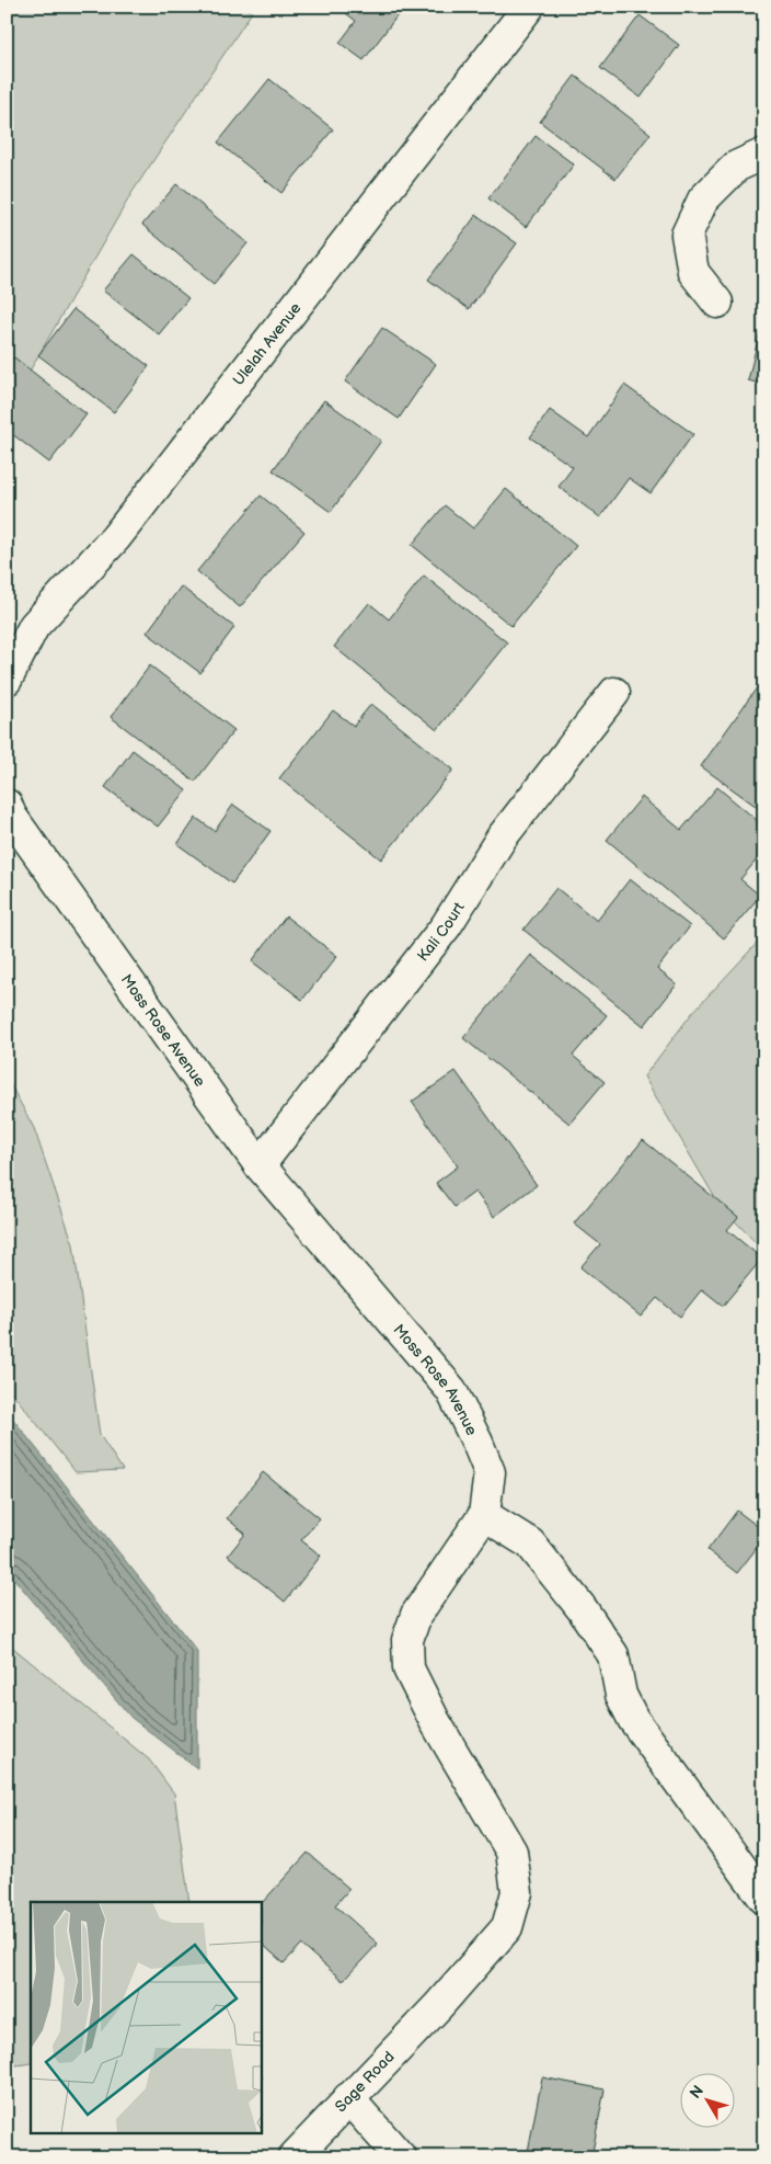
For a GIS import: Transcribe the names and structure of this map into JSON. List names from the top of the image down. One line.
{"streets":{"street":["Ulelah Avenue","Kali Court","Moss Rose Avenue","Sage Road"]},"crossings":[["Kali Court","Moss Rose Avenue"],["Moss Rose Avenue","Sage Road"]],"north":"top left"}
